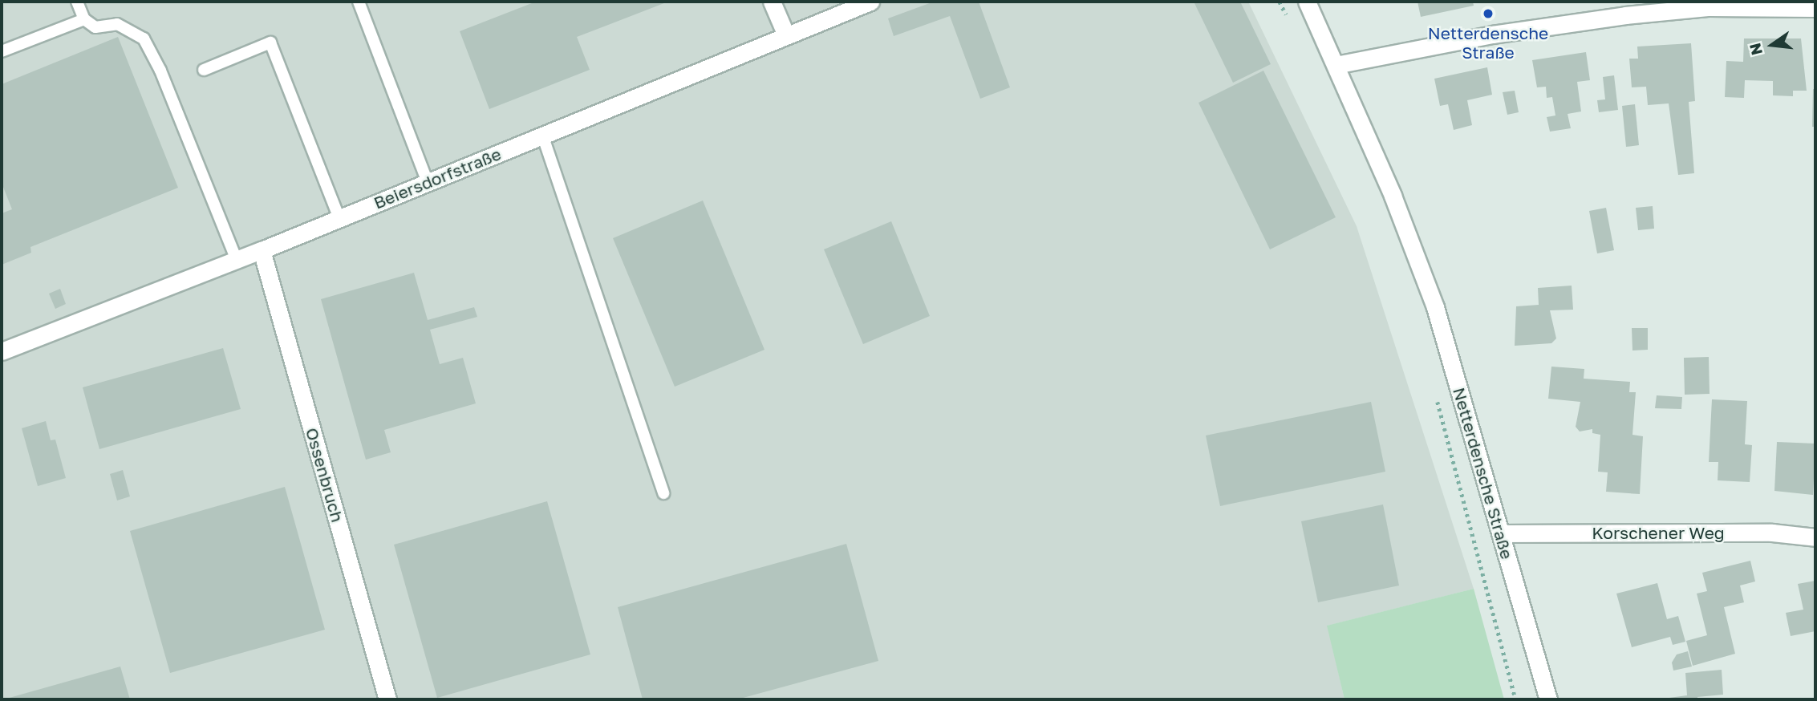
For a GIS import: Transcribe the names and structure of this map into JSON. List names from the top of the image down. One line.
{"streets":{"street":["Beiersdorfstraße","Netterdensche Straße","Ossenbruch","Korschener Weg"]},"crossings":[["Beiersdorfstraße","Ossenbruch"],["Netterdensche Straße","Korschener Weg"]],"places":["Netterdensche Straße"],"north":"left"}
